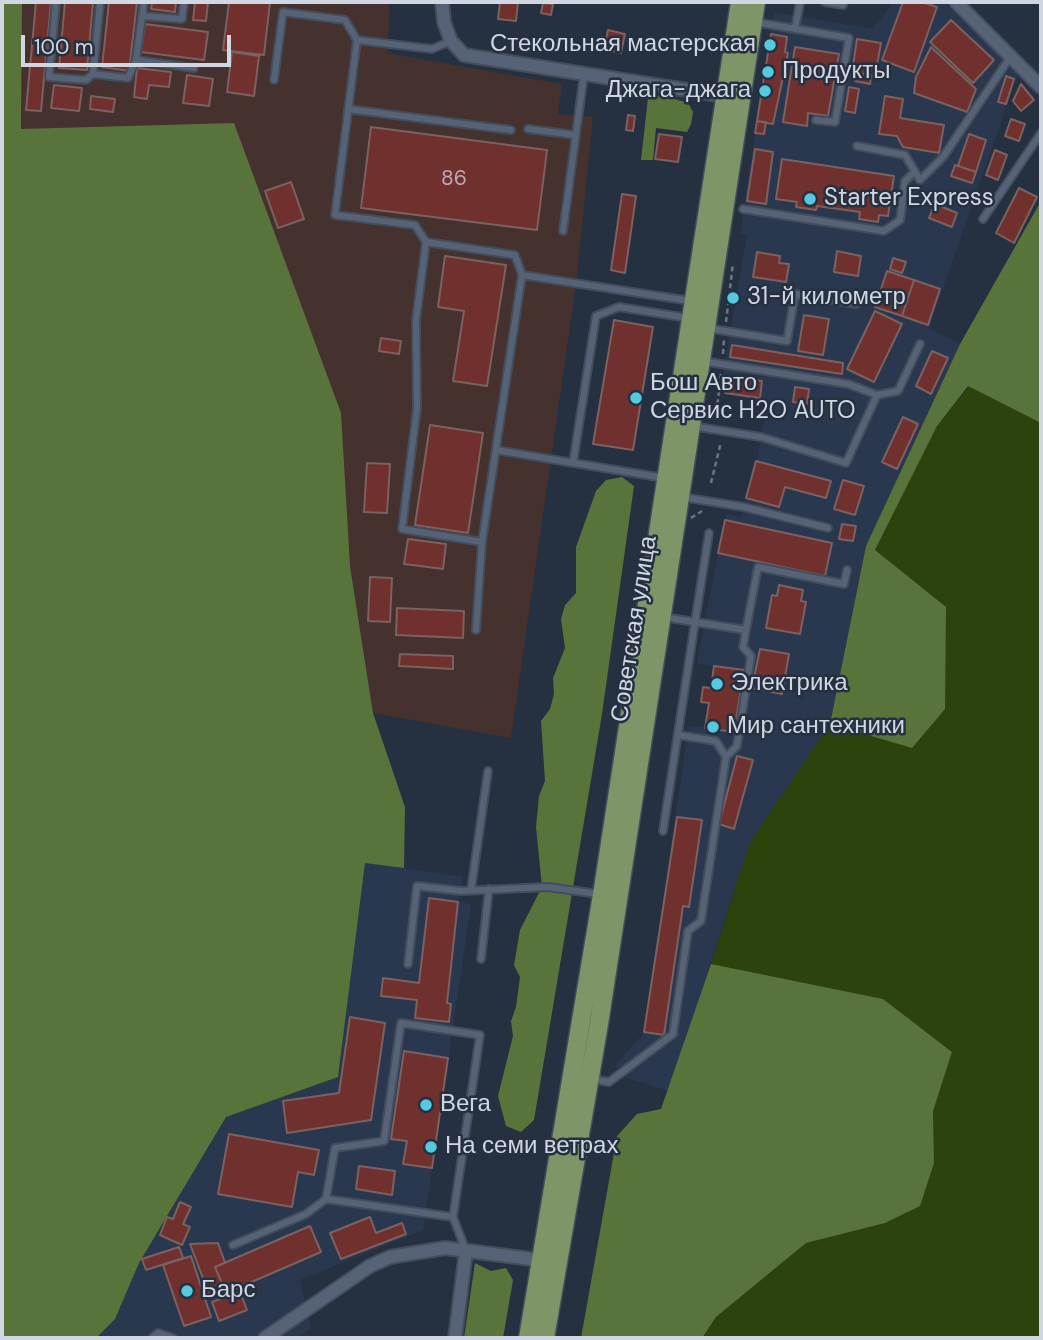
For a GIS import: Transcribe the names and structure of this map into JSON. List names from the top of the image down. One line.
{"streets":{"main road":["Советская улица"]},"places":["Стекольная мастерская","Продукты","Джага-джага","Starter Express","31-й километр","Бош Авто Сервис H2O AUTO","Электрика","Мир сантехники","Вега","На семи ветрах","Барс"],"house_numbers":["86"],"scale_bar":"100 m"}
